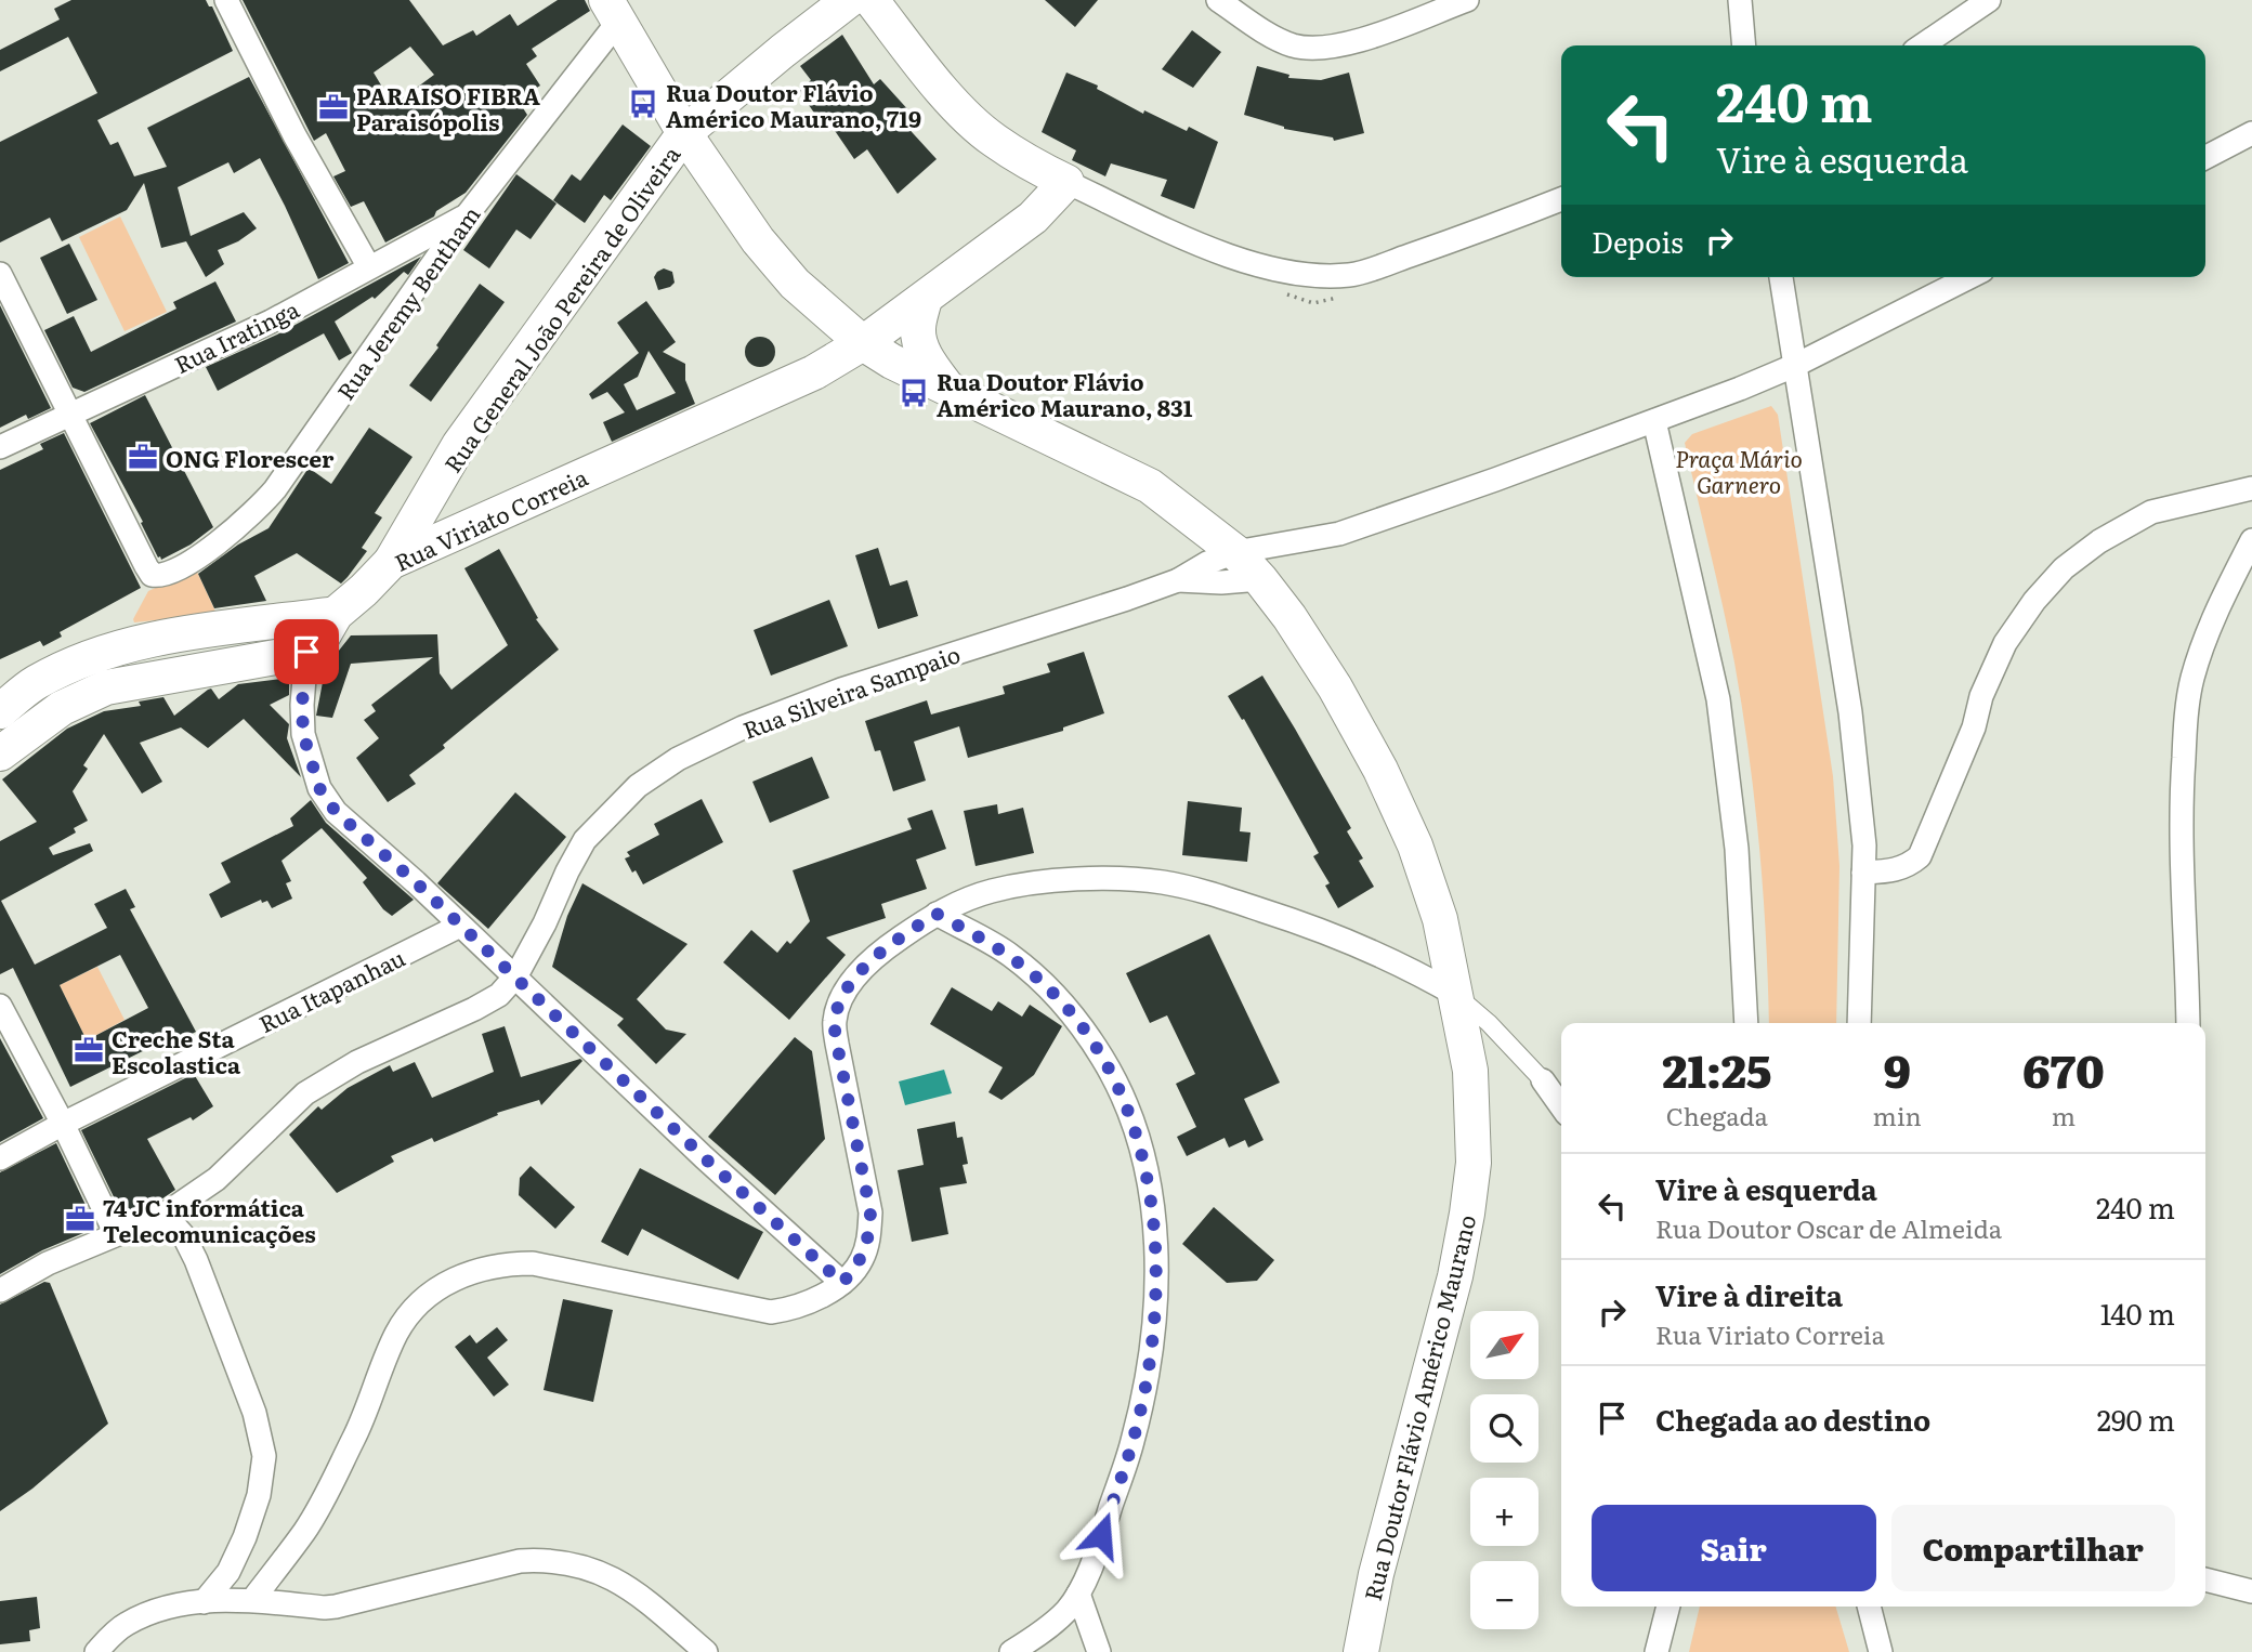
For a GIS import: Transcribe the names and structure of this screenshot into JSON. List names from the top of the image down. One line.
{"streets":{"main road":["Rua General João Pereira de Oliveira","Rua Viriato Correia","Rua Doutor Flávio Américo Maurano"],"street":["Rua Jeremy Bentham","Rua Iratinga","Rua Silveira Sampaio","Rua Itapanhau"]},"crossings":[["Rua Jeremy Bentham","Rua Iratinga"],["Rua Jeremy Bentham","Rua Doutor Flávio Américo Maurano"],["Rua General João Pereira de Oliveira","Rua Viriato Correia"],["Rua General João Pereira de Oliveira","Rua Doutor Flávio Américo Maurano"],["Rua Viriato Correia","Rua Doutor Flávio Américo Maurano"],["Rua Silveira Sampaio","Rua Doutor Flávio Américo Maurano"]],"parks":["Praça Mário Garnero"],"places":{"bus stop":["Rua Doutor Flávio Américo Maurano, 719","Rua Doutor Flávio Américo Maurano, 831"],"office":["PARAISO FIBRA Paraisópolis","ONG Florescer","Creche Sta Escolastica","74 JC informática Telecomunicações"]},"north":"top right","page":{"turn":["240 m","Vire à esquerda"],"then":"Depois","eta":["21:25","Chegada","9","min","670","m"],"list":[{"name":"Vire à esquerda","note":"Rua Doutor Oscar de Almeida","value":"240 m"},{"name":"Vire à direita","note":"Rua Viriato Correia","value":"140 m"},{"name":"Chegada ao destino","value":"290 m"}],"map_buttons":["+","−"],"buttons":["Sair","Compartilhar"]}}
